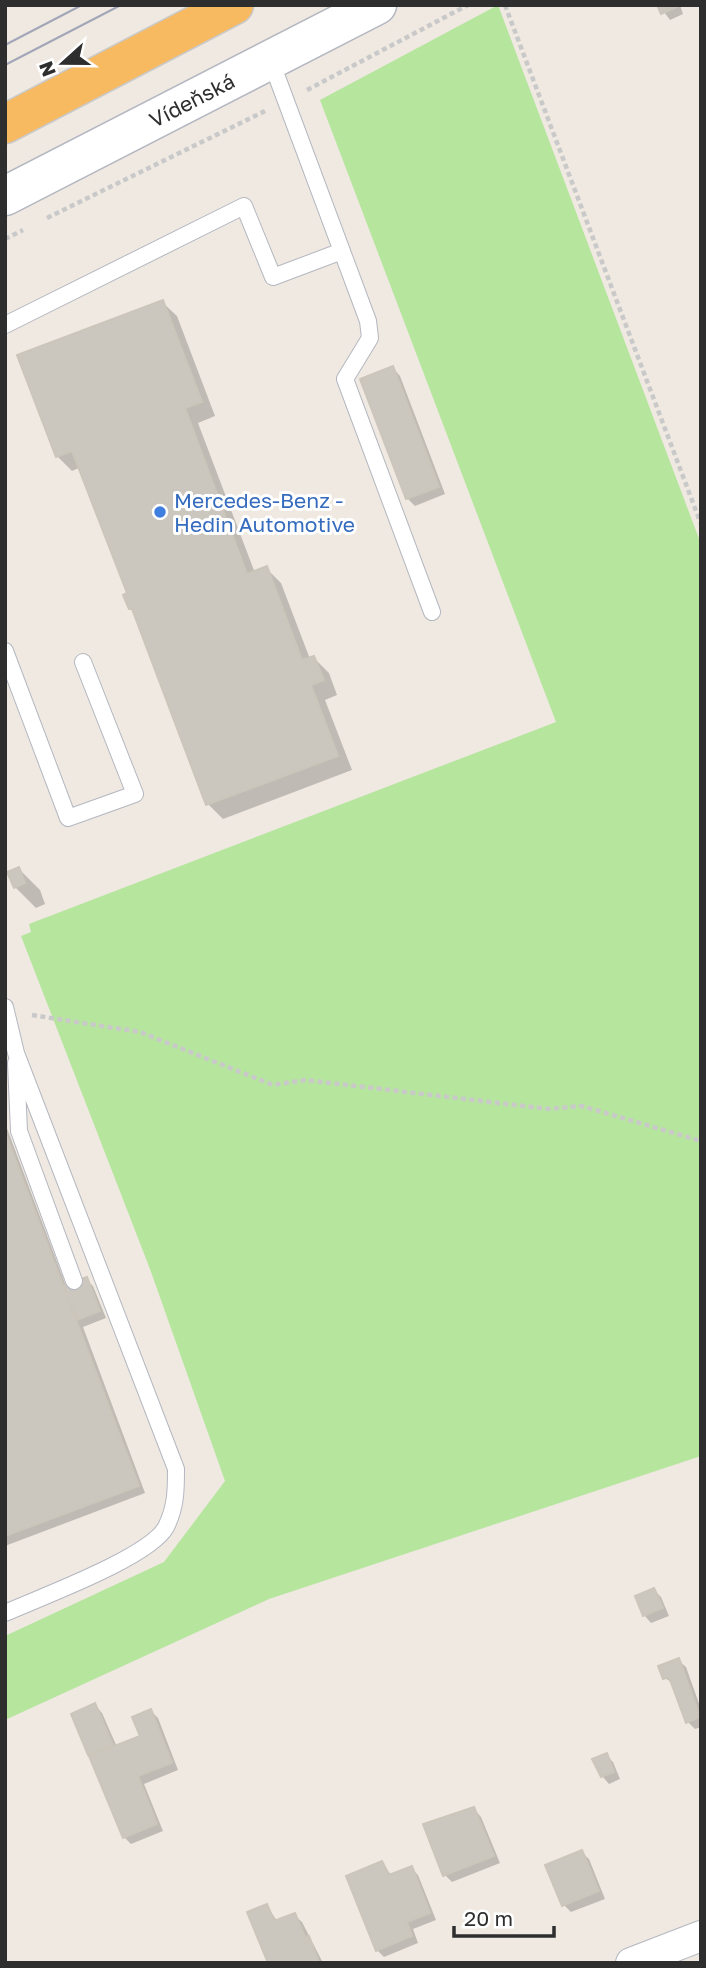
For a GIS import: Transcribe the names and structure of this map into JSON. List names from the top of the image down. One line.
{"streets":{"street":["Vídeňská"]},"places":["Mercedes-Benz - Hedin Automotive"],"scale_bar":"20 m","north":"left"}
